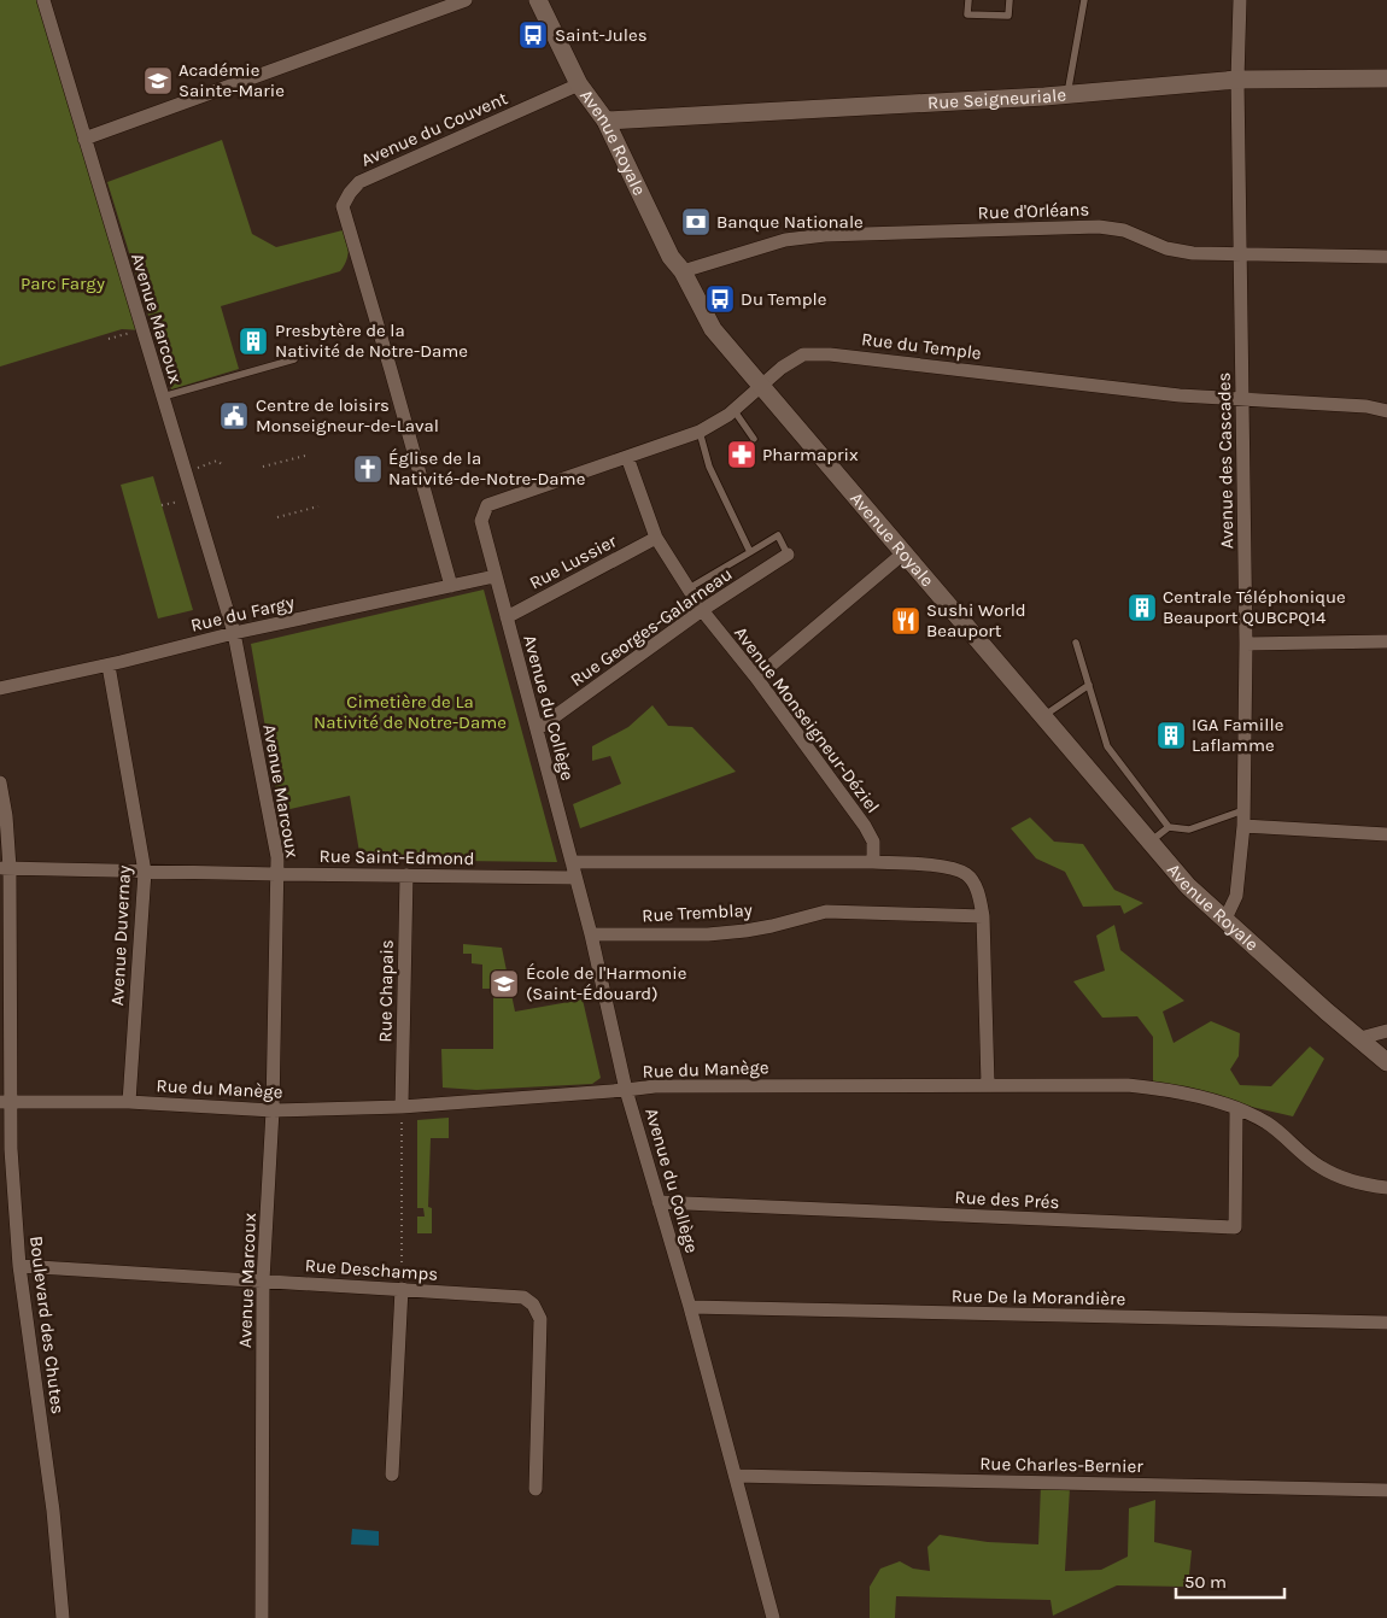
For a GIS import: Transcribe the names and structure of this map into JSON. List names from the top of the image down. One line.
{"streets":{"main road":["Rue Seigneuriale","Avenue Royale"],"street":["Avenue du Couvent","Rue d'Orléans","Avenue Marcoux","Rue du Temple","Avenue des Cascades","Rue Lussier","Rue du Fargy","Rue Georges-Galarneau","Avenue du Collège","Avenue Monseigneur-Déziel","Rue Saint-Edmond","Rue Tremblay","Avenue Duvernay","Rue Chapais","Rue du Manège","Rue des Prés","Rue Deschamps","Rue De la Morandière","Boulevard des Chutes","Rue Charles-Bernier"]},"crossings":[["Rue Seigneuriale","Avenue Royale"],["Rue Seigneuriale","Avenue des Cascades"],["Avenue du Couvent","Avenue Royale"],["Avenue du Couvent","Rue du Fargy"],["Avenue Royale","Rue d'Orléans"],["Avenue Royale","Rue du Temple"],["Avenue Royale","Avenue des Cascades"],["Rue d'Orléans","Avenue des Cascades"],["Avenue Marcoux","Rue du Fargy"],["Avenue Marcoux","Rue Saint-Edmond"],["Avenue Marcoux","Rue du Manège"],["Avenue Marcoux","Rue Deschamps"],["Rue du Temple","Avenue des Cascades"],["Rue du Temple","Avenue du Collège"],["Rue du Temple","Avenue Monseigneur-Déziel"],["Rue Lussier","Avenue du Collège"],["Rue Lussier","Avenue Monseigneur-Déziel"],["Rue du Fargy","Avenue du Collège"],["Rue du Fargy","Avenue Duvernay"],["Rue Georges-Galarneau","Avenue du Collège"],["Rue Georges-Galarneau","Avenue Monseigneur-Déziel"],["Avenue du Collège","Rue Saint-Edmond"],["Avenue du Collège","Rue Tremblay"],["Avenue du Collège","Rue du Manège"],["Avenue du Collège","Rue des Prés"],["Avenue du Collège","Rue De la Morandière"],["Avenue du Collège","Rue Charles-Bernier"],["Rue Saint-Edmond","Avenue Duvernay"],["Rue Saint-Edmond","Rue Chapais"],["Rue Saint-Edmond","Boulevard des Chutes"],["Avenue Duvernay","Rue du Manège"],["Rue Chapais","Rue du Manège"],["Rue du Manège","Rue des Prés"],["Rue du Manège","Boulevard des Chutes"],["Rue Deschamps","Boulevard des Chutes"]],"parks":["Parc Fargy","Cimetière de La Nativité de Notre-Dame"],"places":{"bus stop":["Saint-Jules","Du Temple"],"school or university":["Académie Sainte-Marie","École de l'Harmonie (Saint-Édouard)"],"bank":["Banque Nationale"],"building":["Presbytère de la Nativité de Notre-Dame","Centrale Téléphonique Beauport QUBCPQ14","IGA Famille Laflamme"],"public building":["Centre de loisirs Monseigneur-de-Laval"],"pharmacy":["Pharmaprix"],"church":["Église de la Nativité-de-Notre-Dame"],"restaurant":["Sushi World Beauport"]},"scale_bar":"50 m"}
